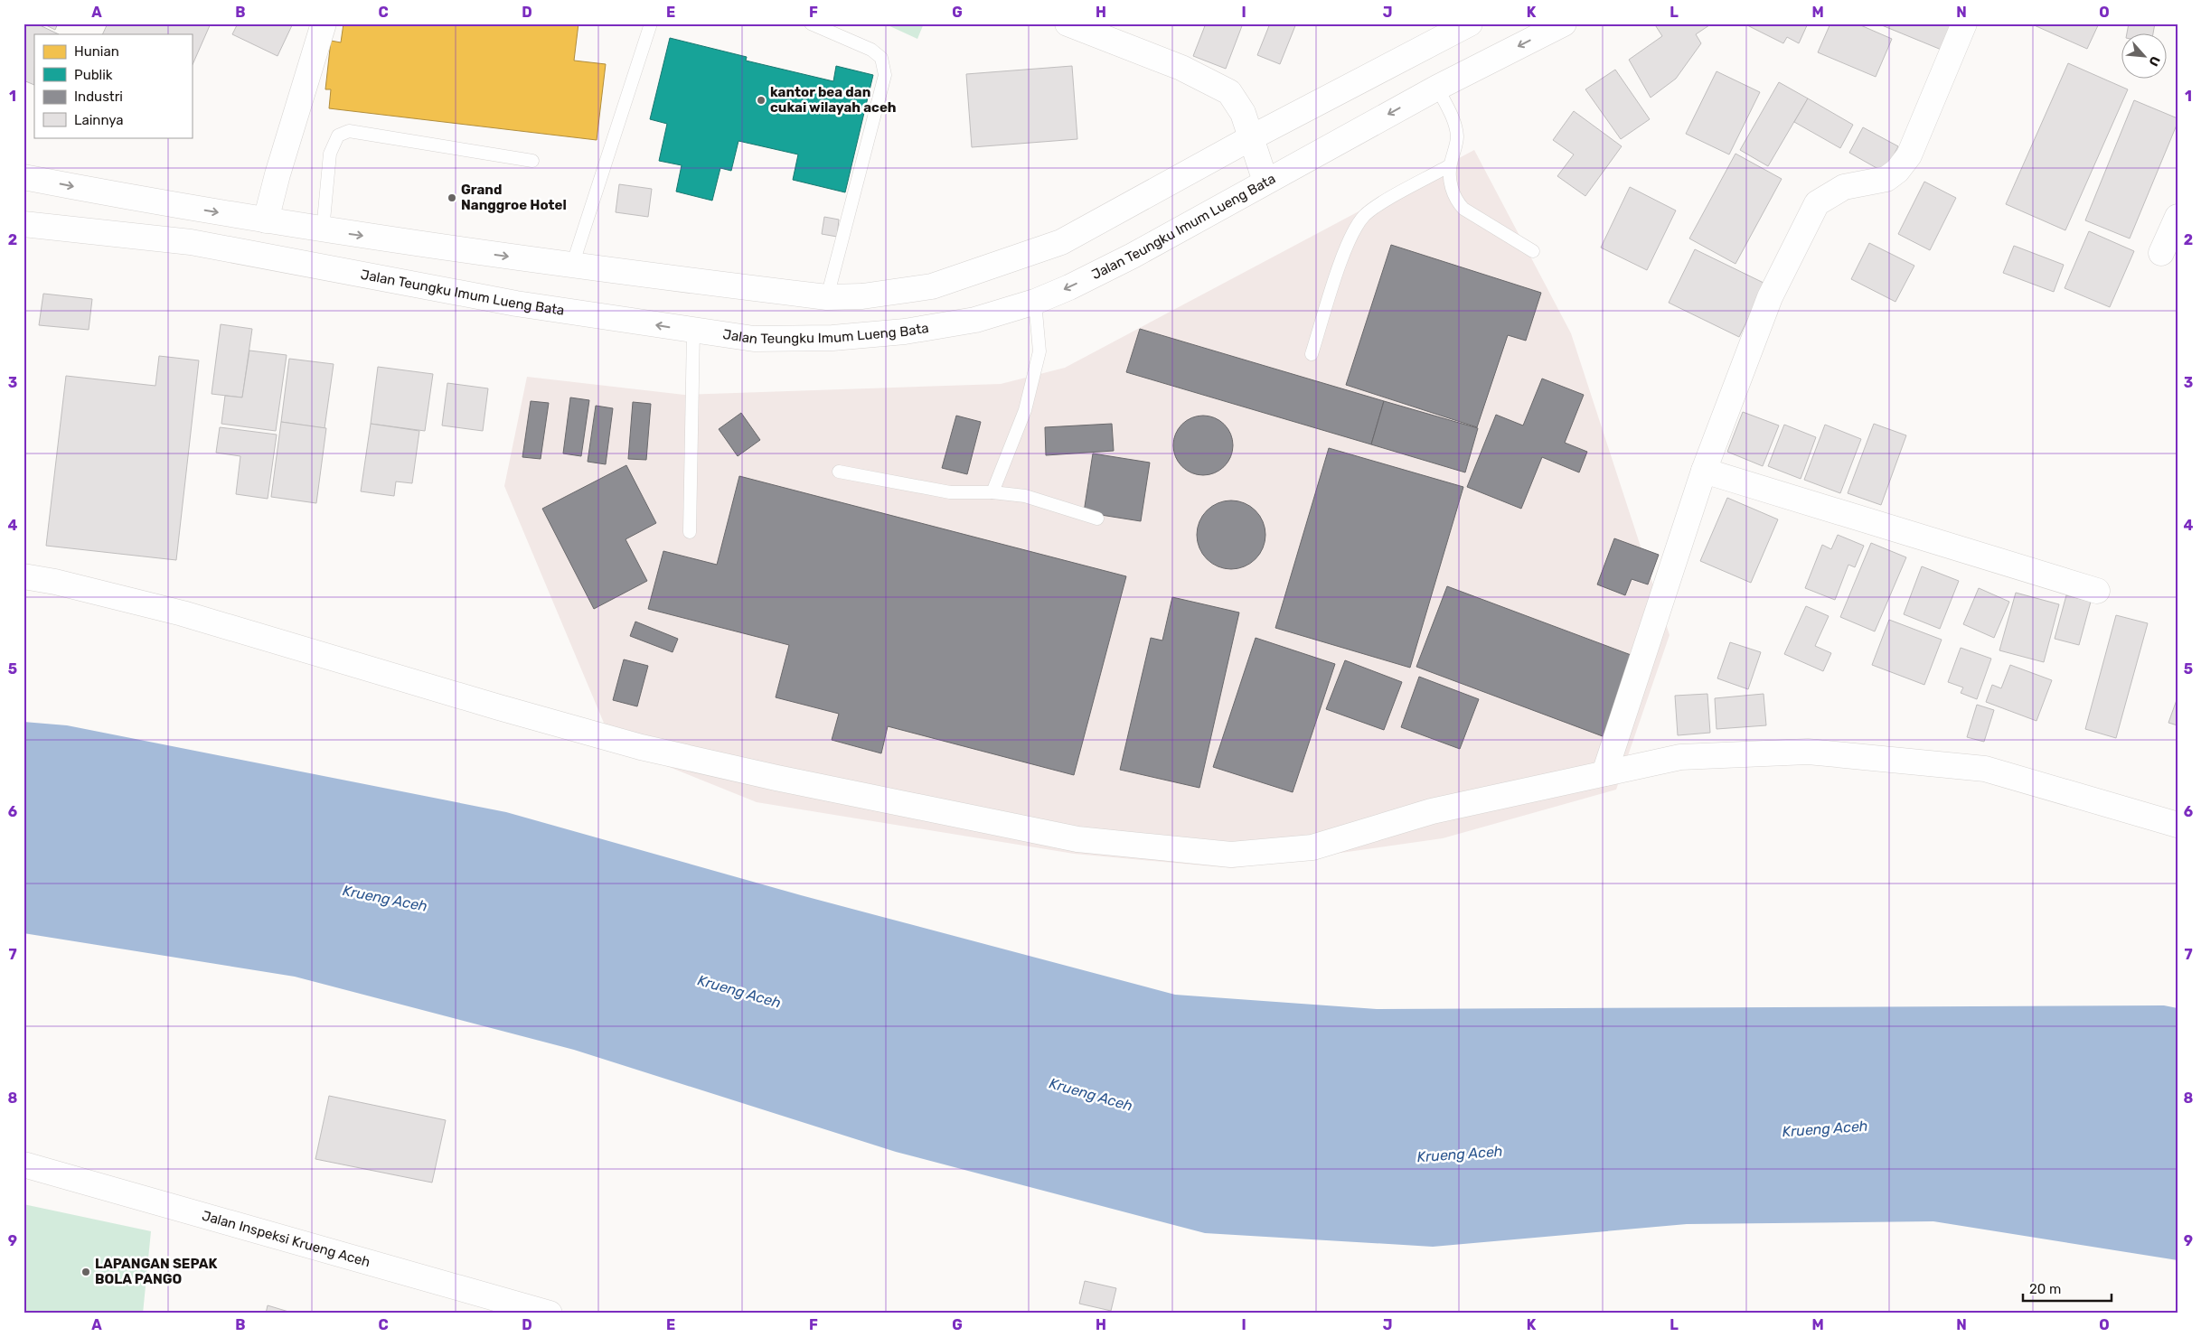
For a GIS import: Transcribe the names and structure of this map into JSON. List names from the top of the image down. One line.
{"streets":{"main road":["Jalan Teungku Imum Lueng Bata","Jalan Inspeksi Krueng Aceh"]},"water":["Krueng Aceh"],"places":["kantor bea dan cukai wilayah aceh","Grand Nanggroe Hotel","LAPANGAN SEPAK BOLA PANGO"],"legend":["Hunian","Publik","Industri","Lainnya"],"scale_bar":"20 m","north":"bottom right","grid":{"columns":["A","B","C","D","E","F","G","H","I","J","K","L","M","N","O"],"rows":["1","2","3","4","5","6","7","8","9"]}}
